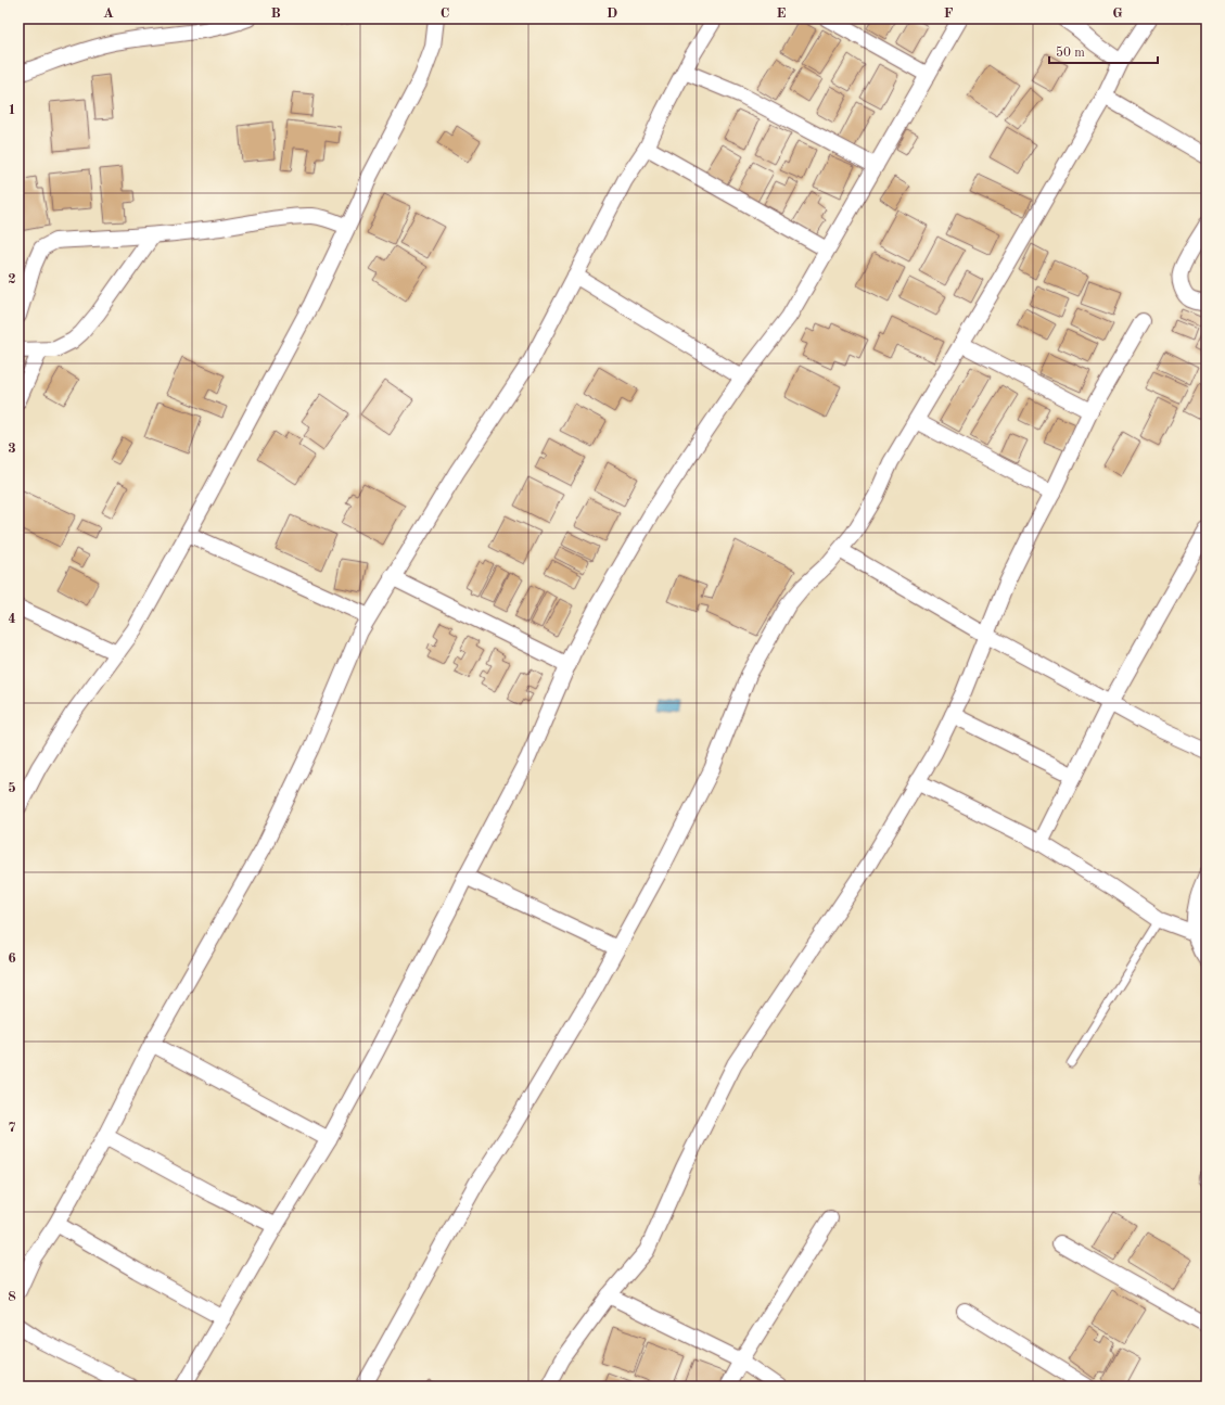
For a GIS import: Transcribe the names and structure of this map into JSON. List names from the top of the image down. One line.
{"scale_bar":"50 m","grid":{"columns":["A","B","C","D","E","F","G"],"rows":["1","2","3","4","5","6","7","8"]}}
